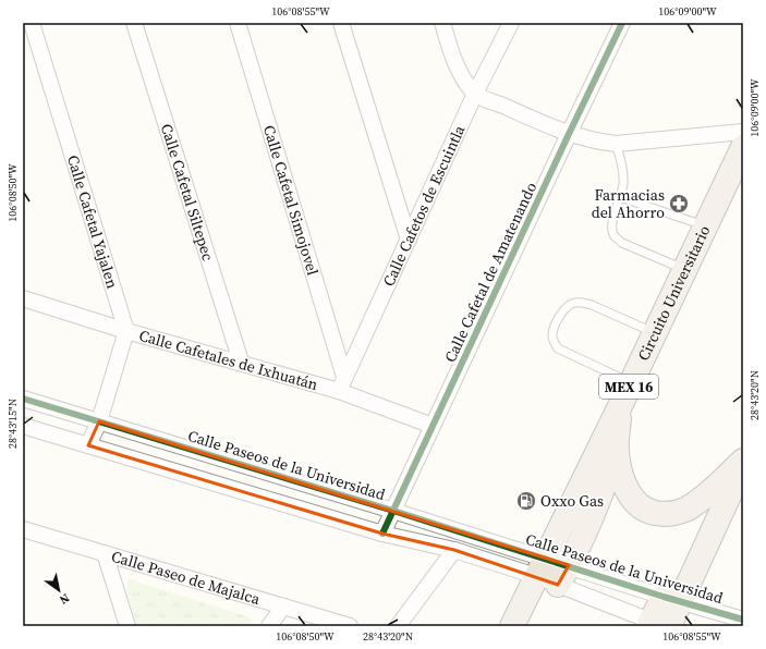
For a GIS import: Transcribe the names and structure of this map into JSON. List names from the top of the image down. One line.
{"streets":{"highway":["Circuito Universitario","MEX 16"],"street":["Calle Cafetal Siltepec","Calle Cafetal Simojovel","Calle Cafetos de Escuintla","Calle Cafetal Yajalen","Calle Cafetal de Amatenando","Calle Cafetales de Ixhuatán","Calle Paseos de la Universidad","Calle Paseo de Majalca"]},"crossings":[["Calle Cafetal Siltepec","Calle Cafetales de Ixhuatán"],["Calle Cafetal Simojovel","Calle Cafetos de Escuintla"],["Calle Cafetal Simojovel","Calle Cafetales de Ixhuatán"],["Calle Cafetos de Escuintla","Calle Cafetales de Ixhuatán"],["Calle Cafetal Yajalen","Calle Cafetales de Ixhuatán"],["Calle Cafetal de Amatenando","Calle Cafetales de Ixhuatán"],["Calle Cafetal de Amatenando","Calle Paseos de la Universidad"],["Circuito Universitario","Calle Paseos de la Universidad"]],"places":{"pharmacy":["Farmacias del Ahorro"],"fuel station":["Oxxo Gas"]},"north":"bottom right","coordinates":["106°08'55\"W","106°09'00\"W","106°08'50\"W","28°43'20\"N","28°43'15\"N"]}
